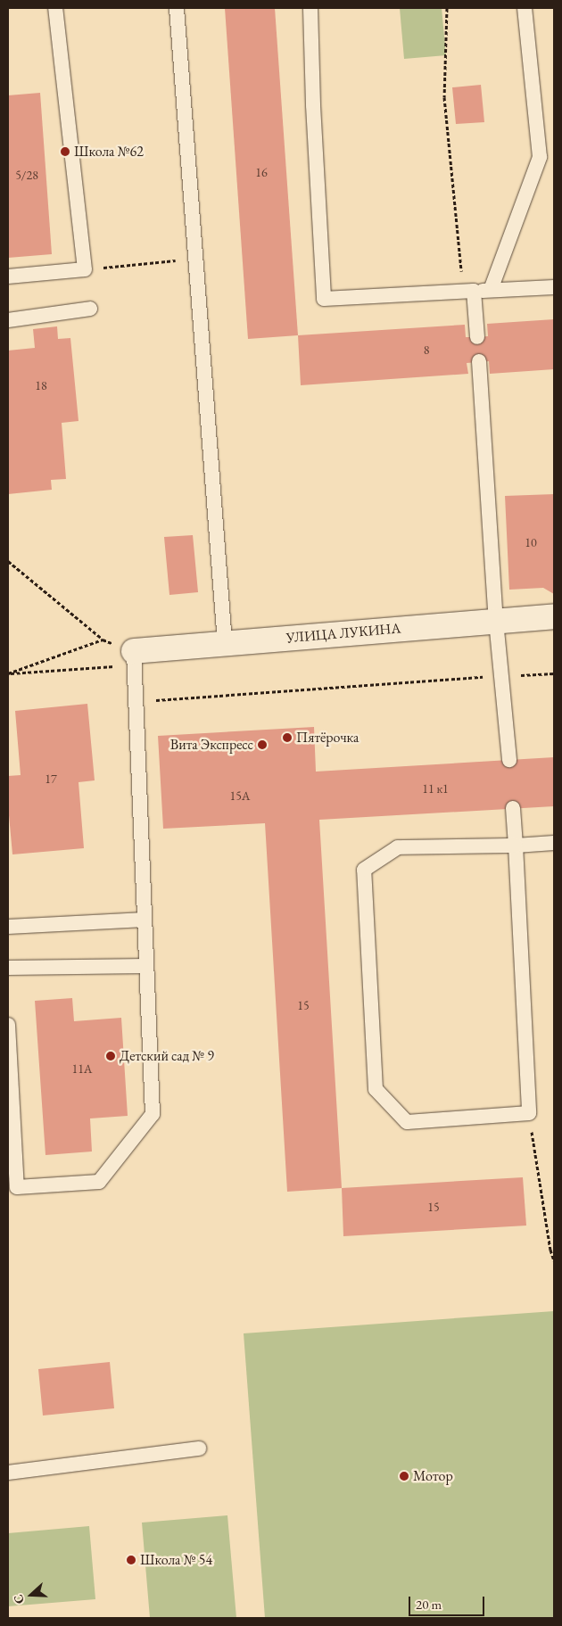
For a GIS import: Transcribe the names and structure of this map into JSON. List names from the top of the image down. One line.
{"streets":{"street":["УЛИЦА ЛУКИНА"]},"places":["Школа №62","Пятёрочка","Вита Экспресс","Детский сад № 9","Мотор","Школа № 54"],"house_numbers":["16","5/28","8","18","10","17","11 к1","15А","15","11А","15"],"scale_bar":"20 m","north":"left"}
